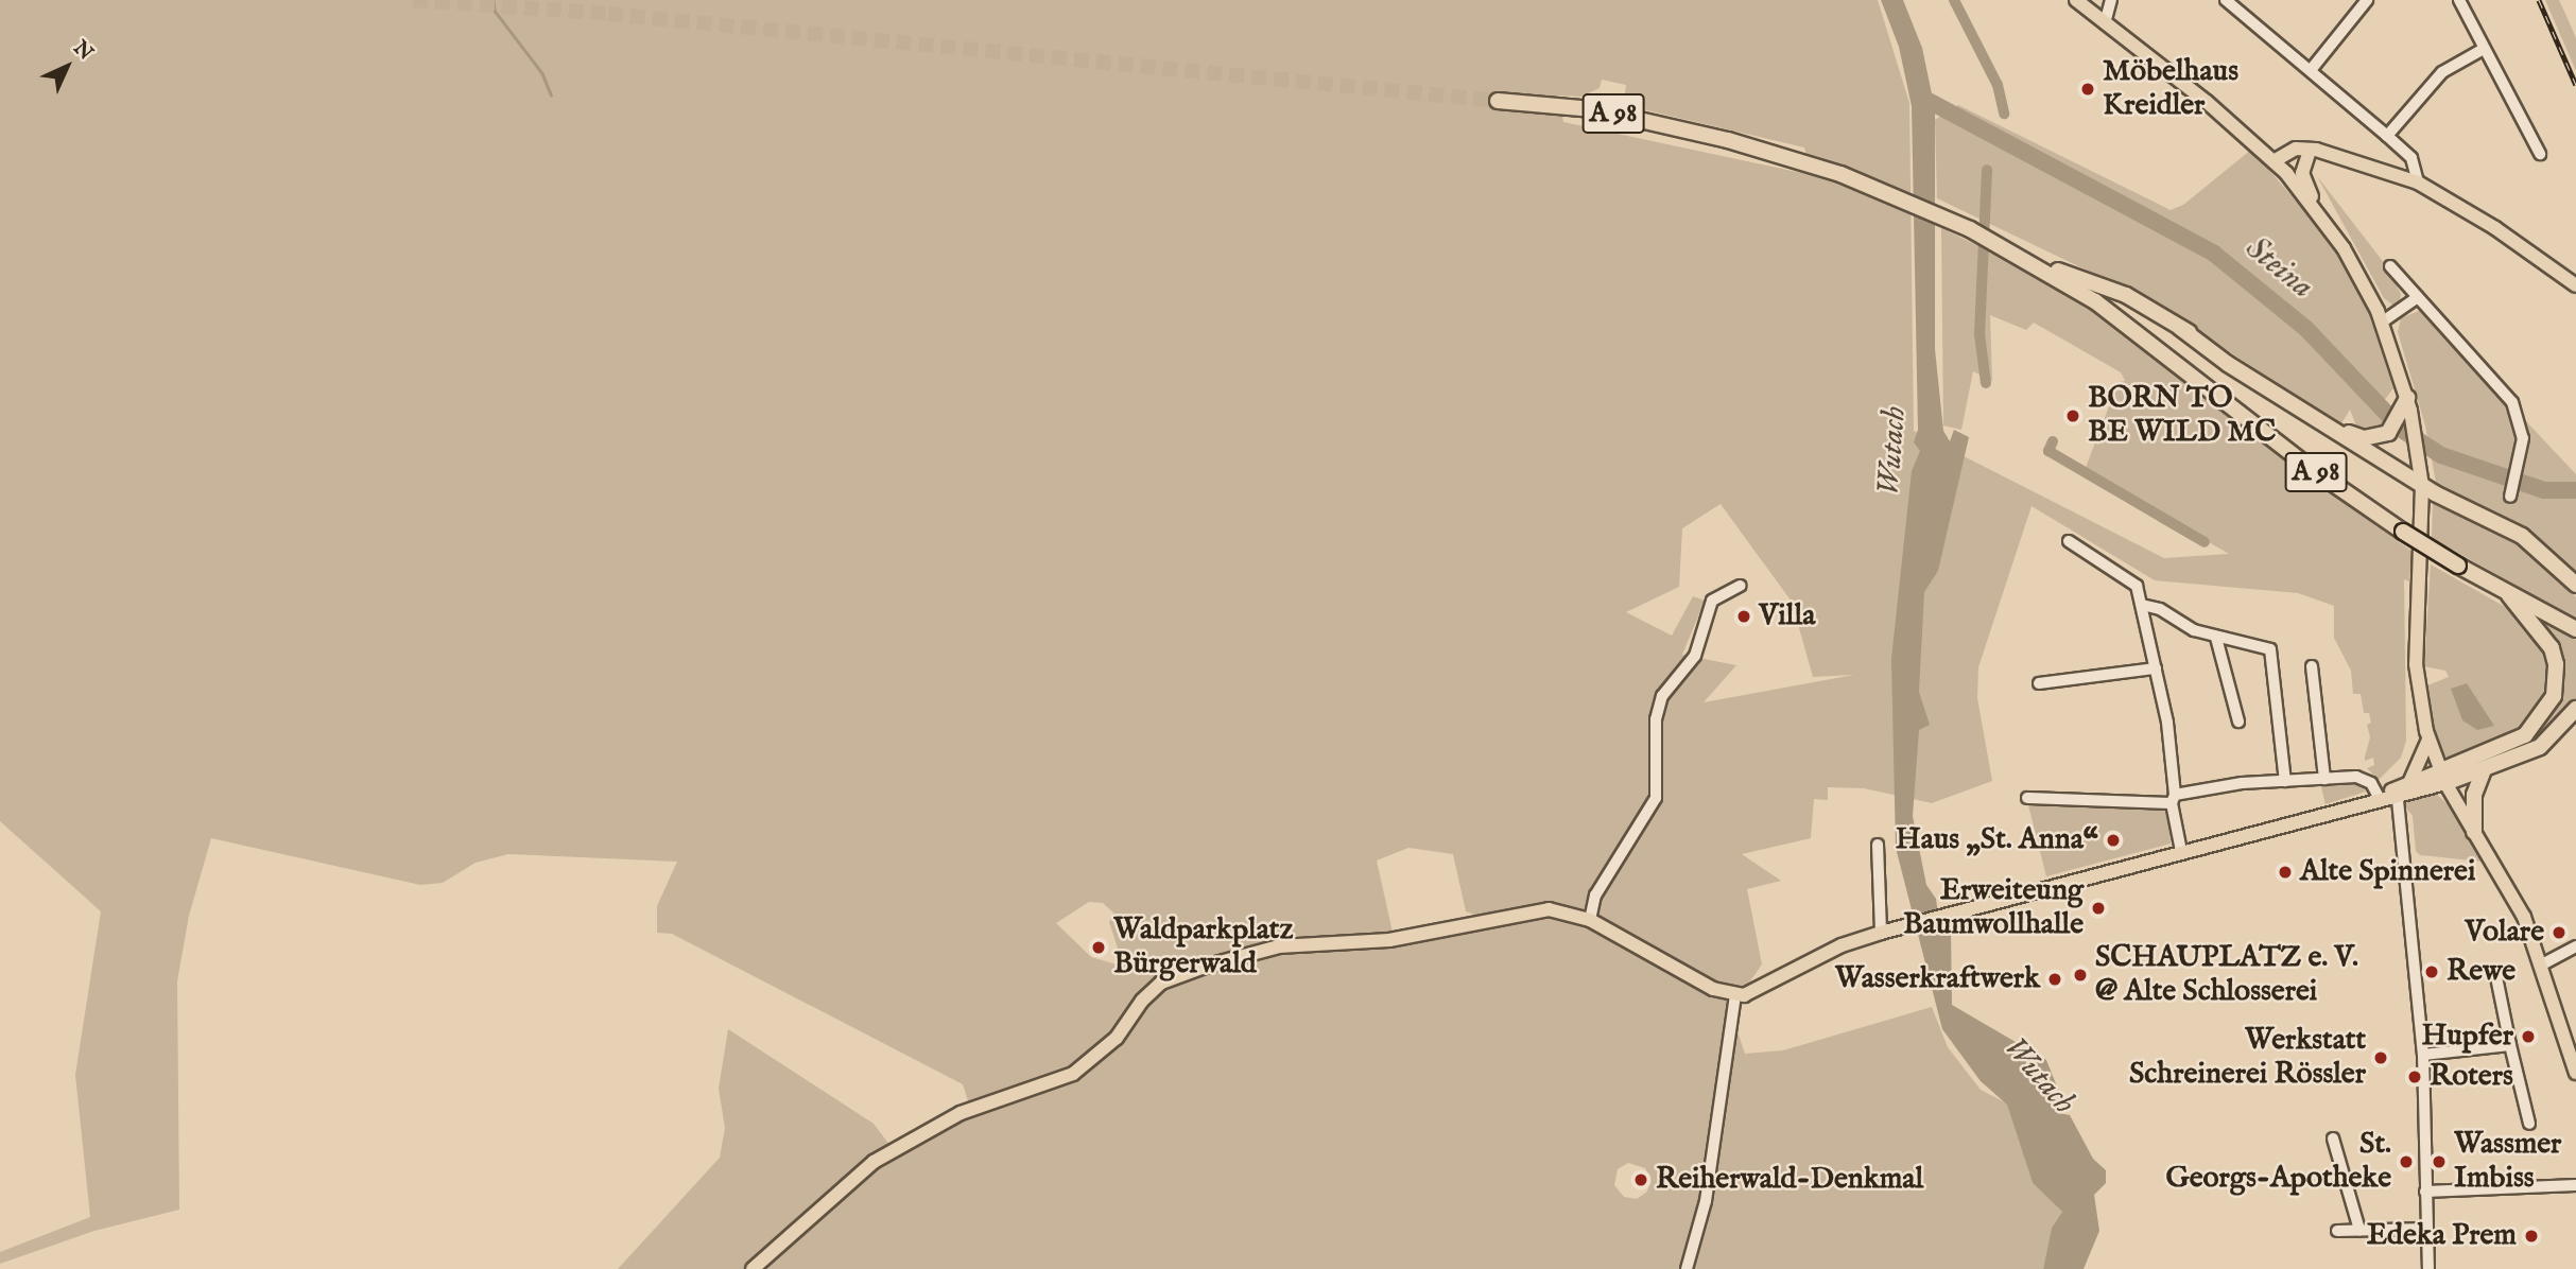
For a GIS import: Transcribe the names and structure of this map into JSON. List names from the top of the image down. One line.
{"streets":{"highway":["A 98"]},"water":["Steina","Wutach"],"places":["Möbelhaus Kreidler","BORN TO BE WILD MC","Villa","Haus „St. Anna“","Alte Spinnerei","Erweiteung Baumwollhalle","Volare","Waldparkplatz Bürgerwald","Rewe","SCHAUPLATZ e. V. @ Alte Schlosserei","Wasserkraftwerk","Hupfer","Werkstatt Schreinerei Rössler","Roters","St. Georgs-Apotheke","Wassmer Imbiss","Reiherwald-Denkmal","Edeka Prem"],"north":"top right"}
